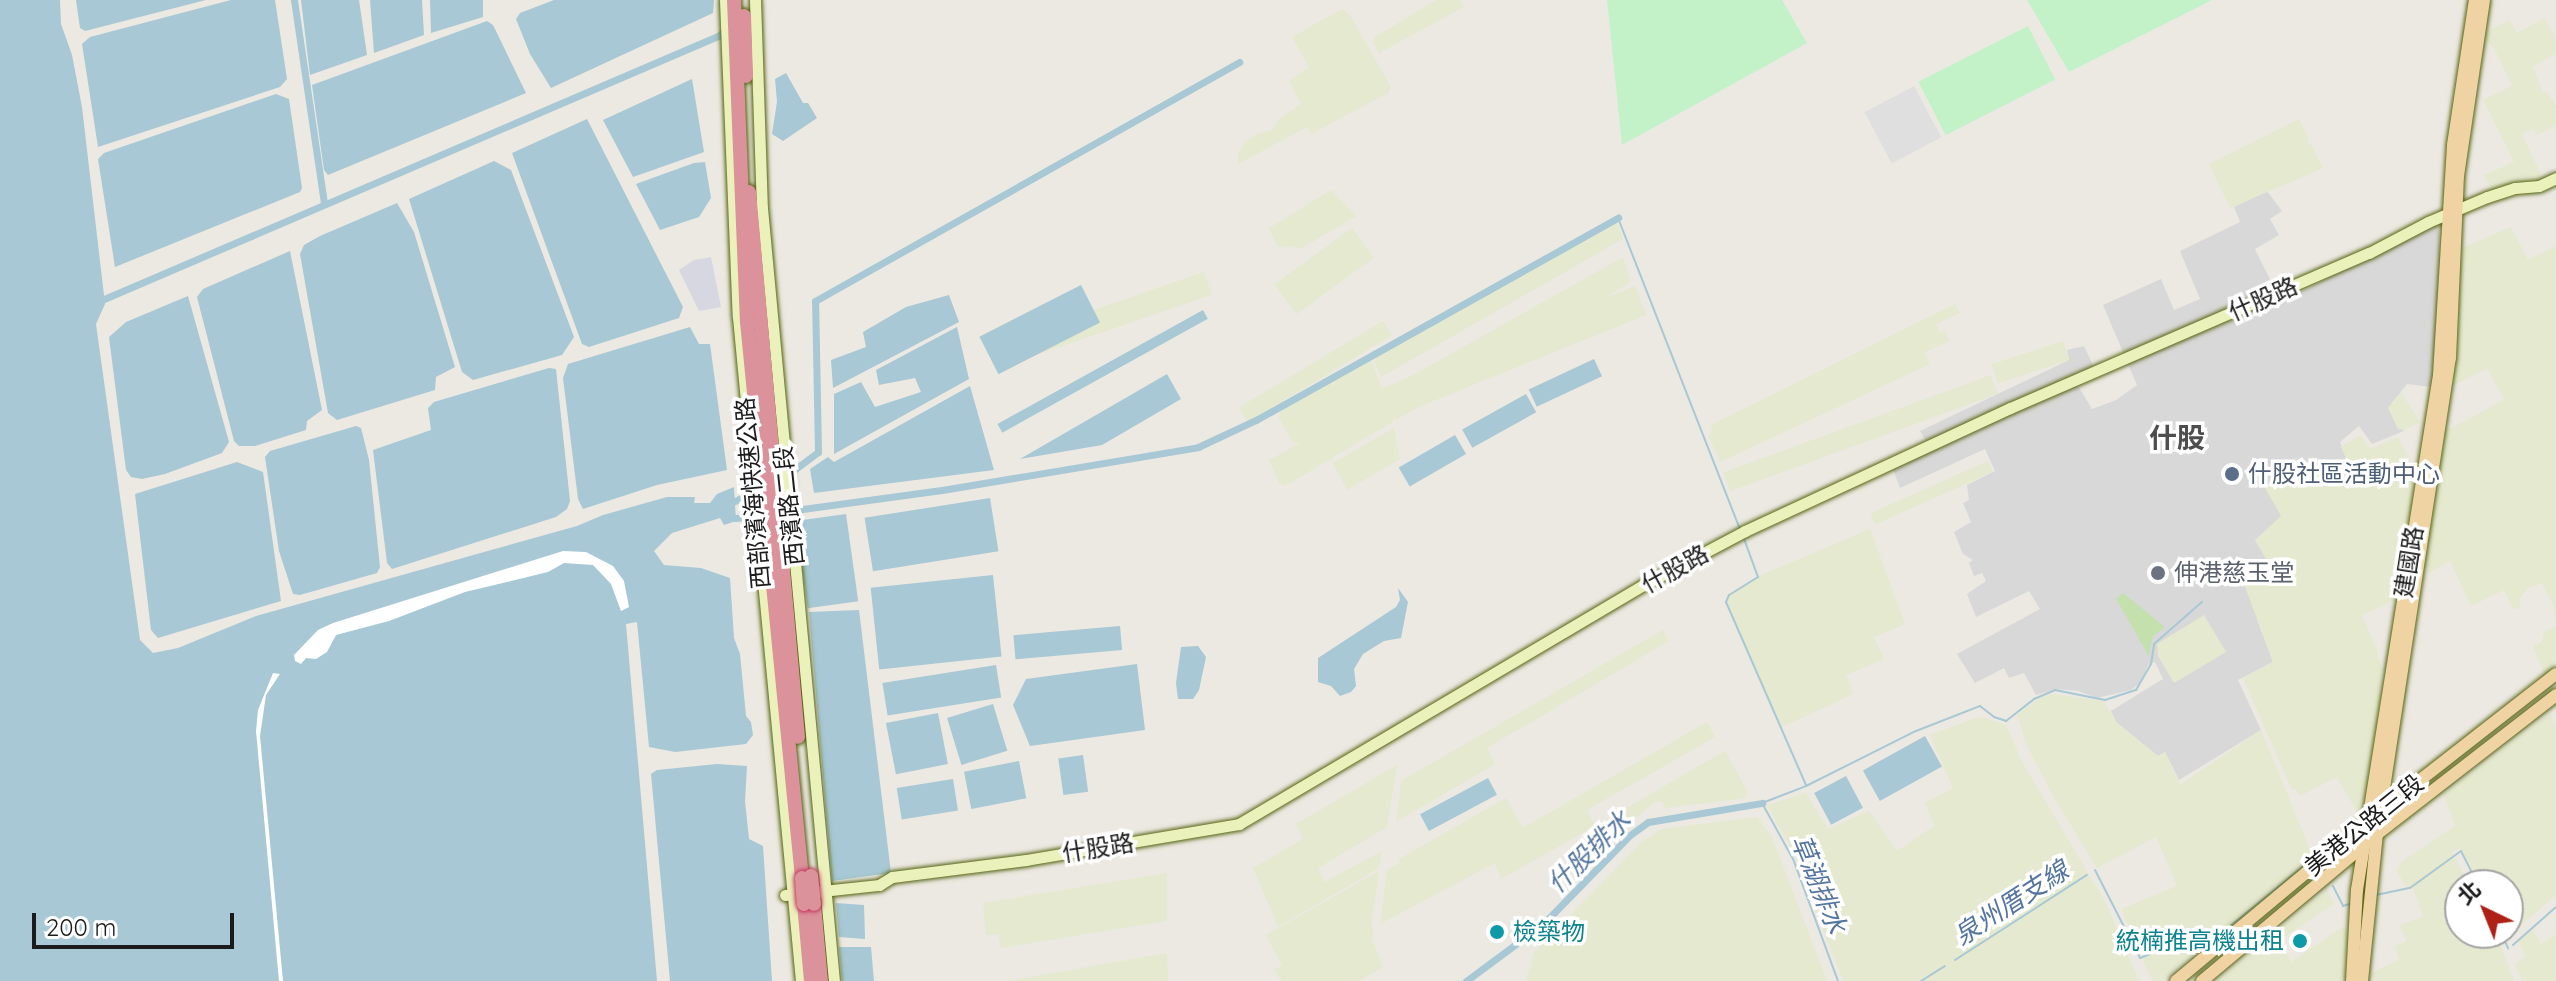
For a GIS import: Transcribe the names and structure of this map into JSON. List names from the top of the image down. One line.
{"streets":{"highway":["西部濱海快速公路"],"main road":["建國路","美港公路三段"],"street":["什股路","西濱路二段"]},"crossings":[["什股路","西部濱海快速公路"],["什股路","西濱路二段"],["什股路","建國路"],["西部濱海快速公路","西濱路二段"],["建國路","美港公路三段"]],"districts":["什股"],"water":["什股排水","草湖排水","泉州厝支線"],"places":["什股社區活動中心","伸港慈玉堂","檢築物","統楠推高機出租"],"scale_bar":"200 m","north":"top left"}
